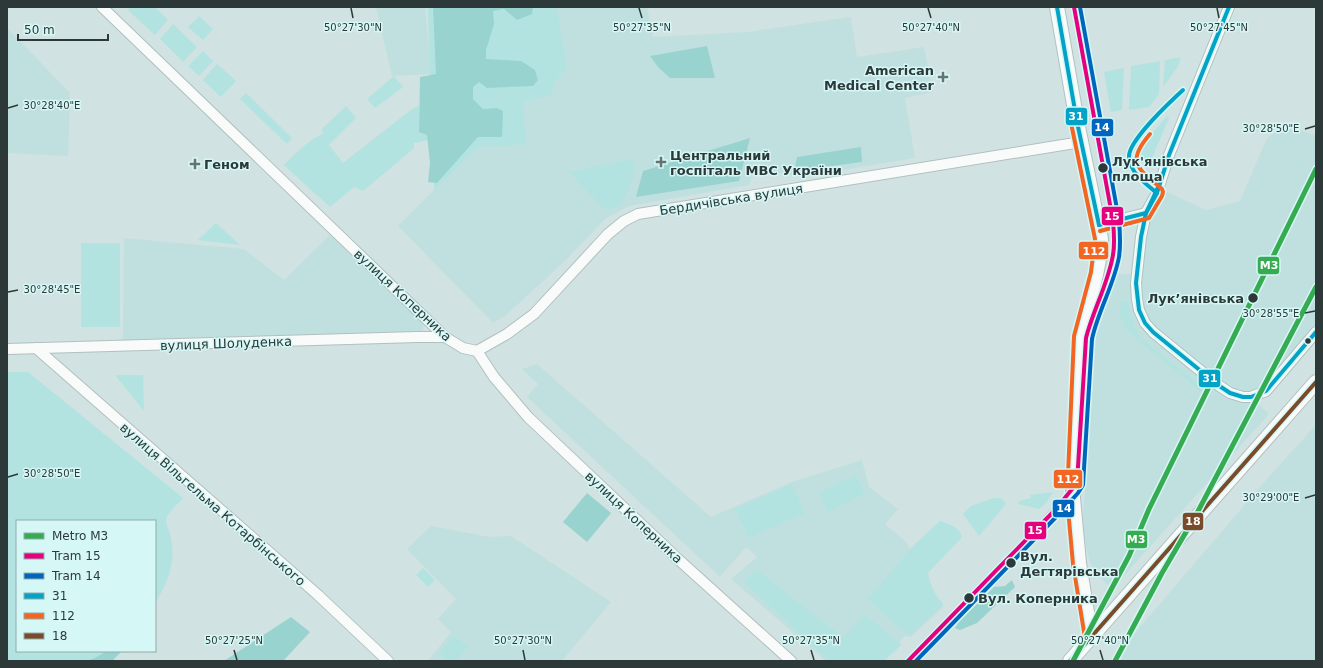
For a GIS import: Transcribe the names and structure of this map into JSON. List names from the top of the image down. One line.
{"streets":{"street":["Бердичівська вулиця","вулиця Коперника","вулиця Шолуденка","вулиця Вільгельма Котарбінського"]},"crossings":[["Бердичівська вулиця","вулиця Коперника"],["вулиця Коперника","вулиця Шолуденка"],["вулиця Шолуденка","вулиця Вільгельма Котарбінського"]],"places":{"health":["American Medical Center","Центральний госпіталь МВС України","Геном"],"other":["Лук'янівська площа","Лукʼянівська","Вул. Дегтярівська","Вул. Коперника"]},"lines":["tram line 15","tram line 14","transit line 31","transit line 112","metro line M3","transit line 18"],"legend":["Metro M3","Tram 15","Tram 14","31","112","18"],"scale_bar":"50 m","coordinates":["50°27'30\"N","50°27'35\"N","50°27'40\"N","50°27'45\"N","30°28'40\"E","30°28'50\"E","30°28'45\"E","30°28'55\"E","30°29'00\"E","50°27'25\"N"]}
